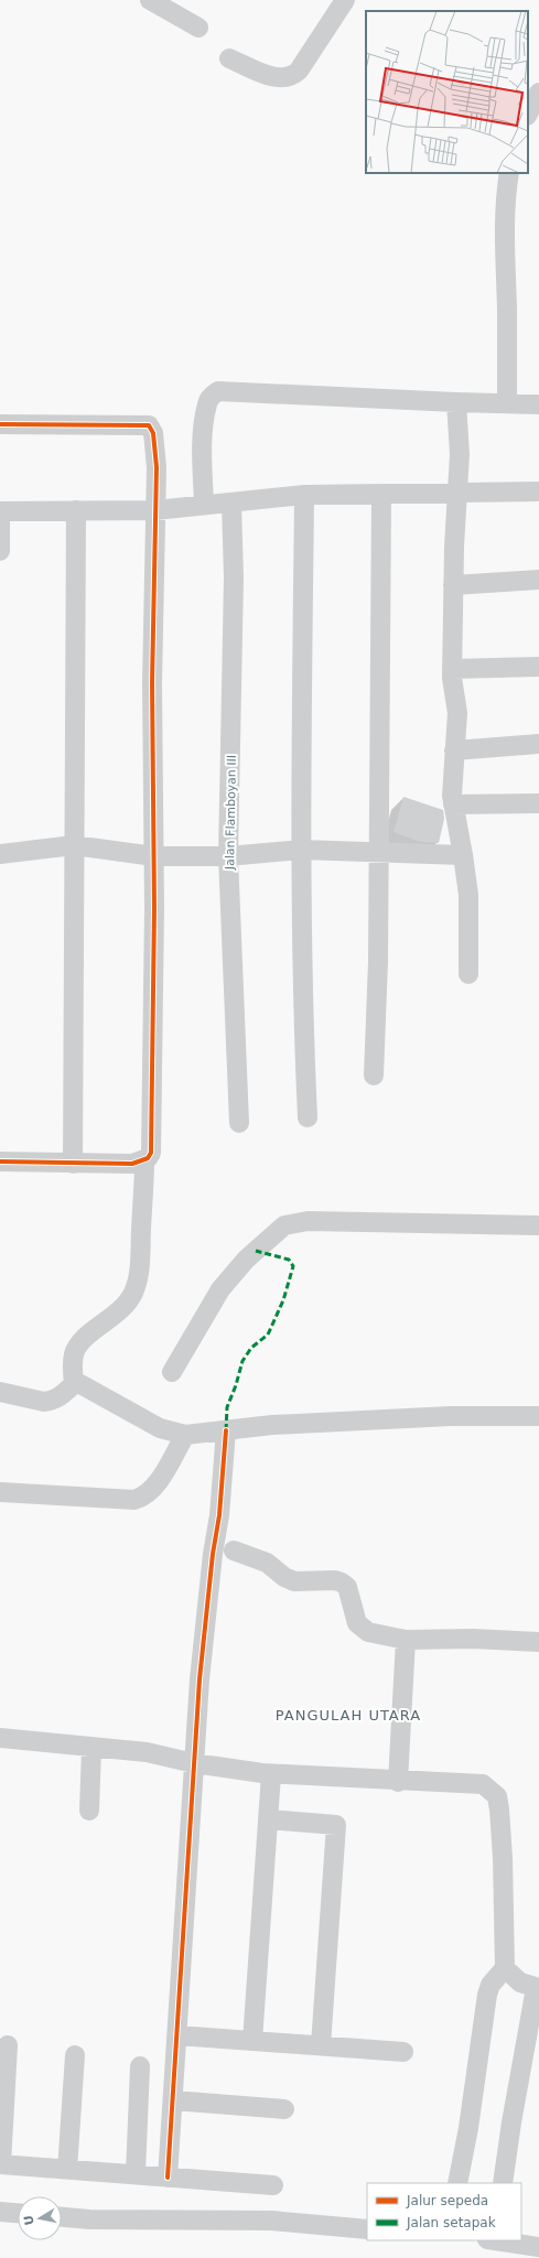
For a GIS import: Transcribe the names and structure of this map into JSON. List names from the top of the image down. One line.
{"streets":{"street":["Jalan Flamboyan III"]},"districts":["PANGULAH UTARA"],"legend":["Jalur sepeda","Jalan setapak"],"north":"left"}
